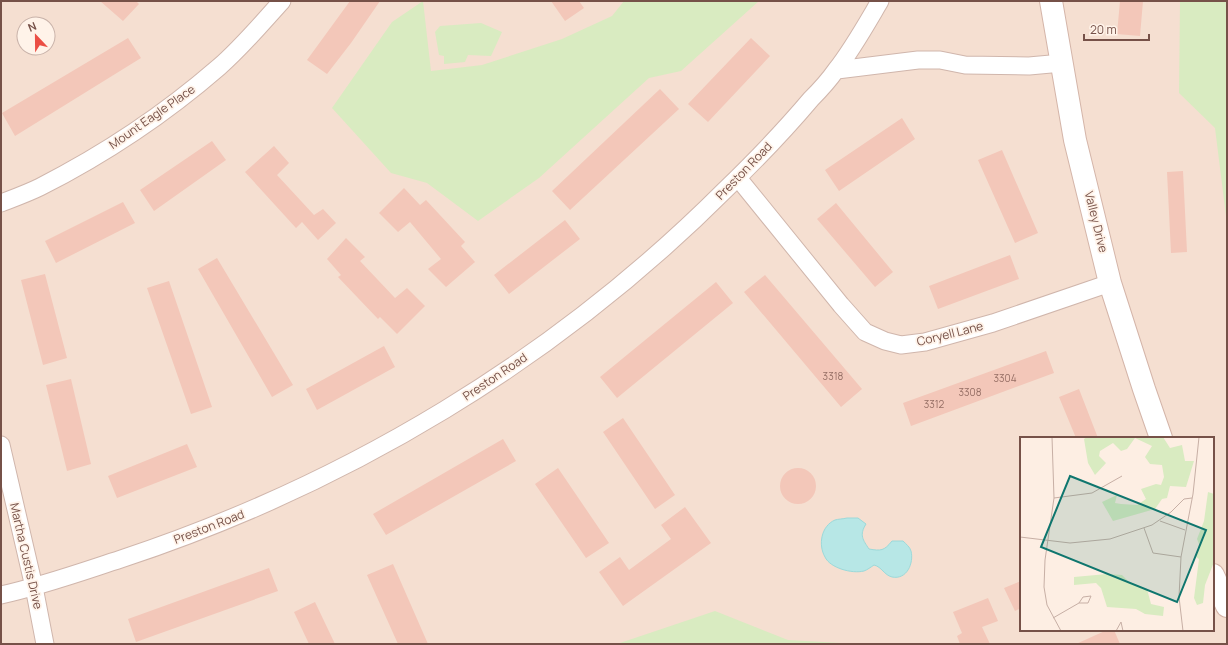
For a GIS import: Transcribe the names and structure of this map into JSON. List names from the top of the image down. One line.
{"streets":{"street":["Mount Eagle Place","Preston Road","Valley Drive","Coryell Lane","Martha Custis Drive"]},"crossings":[["Preston Road","Coryell Lane"],["Preston Road","Martha Custis Drive"],["Valley Drive","Coryell Lane"]],"house_numbers":["3318","3304","3308","3312"],"scale_bar":"20 m","north":"top"}
